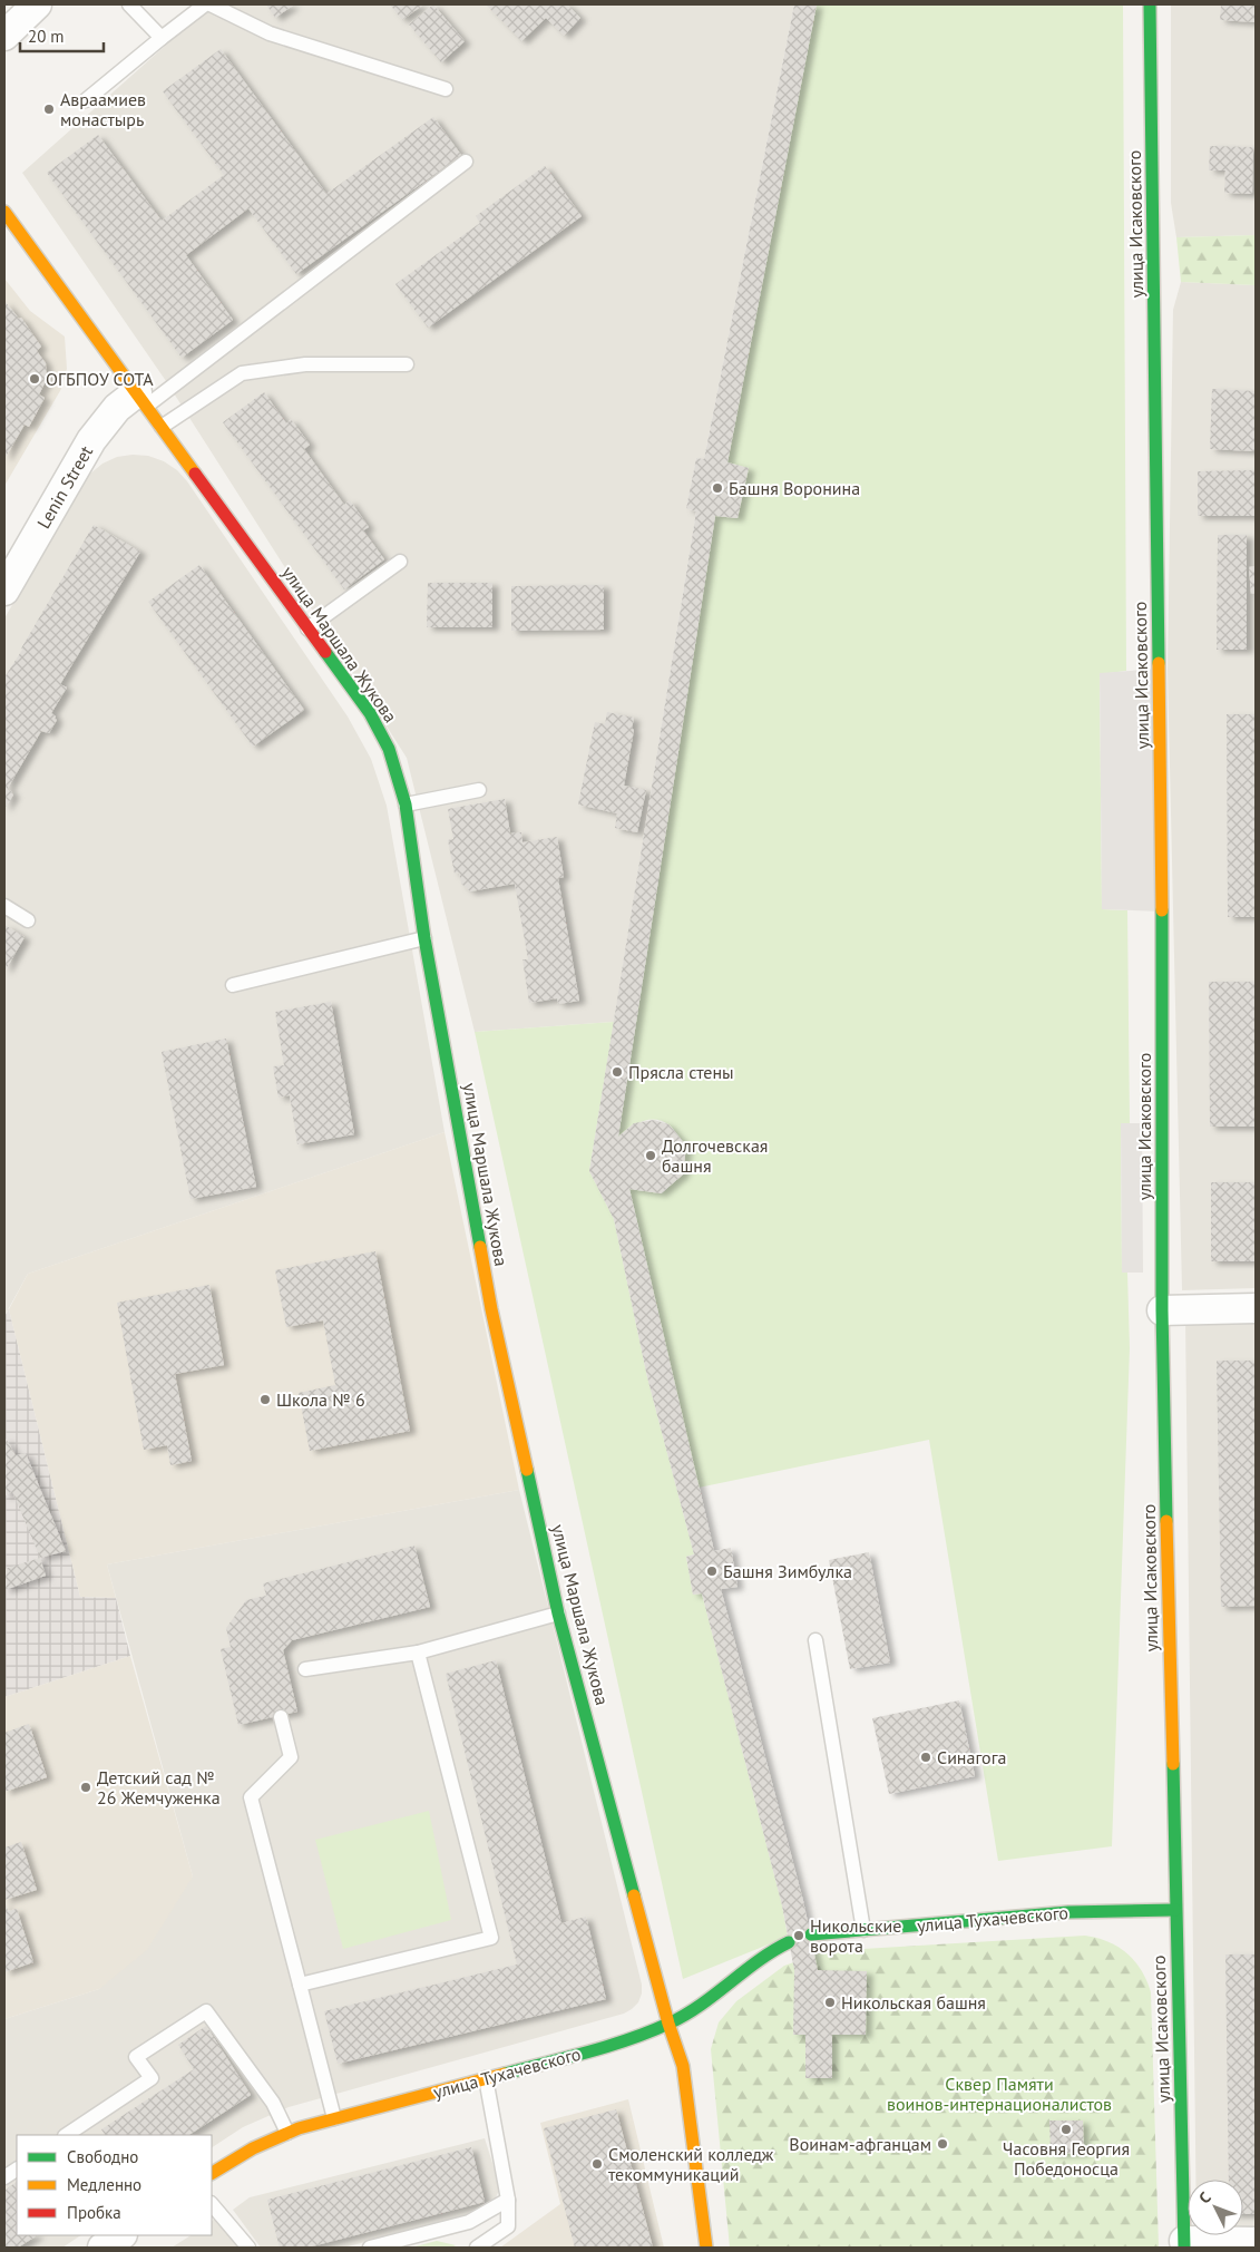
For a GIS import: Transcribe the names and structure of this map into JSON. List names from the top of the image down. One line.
{"streets":{"street":["улица Исаковского","Lenin Street","улица Маршала Жукова","улица Тухачевского"]},"crossings":[["улица Исаковского","улица Тухачевского"],["Lenin Street","улица Маршала Жукова"],["улица Маршала Жукова","улица Тухачевского"]],"parks":["Cквер Памяти воинов-интернационалистов"],"places":["Авраамиев монастырь","ОГБПОУ СОТА","Башня Воронина","Прясла стены","Долгочевская башня","Школа № 6","Башня Зимбулка","Синагога","Детский сад № 26 Жемчуженка","Никольские ворота","Никольская башня","Часовня Георгия Победоносца","Воинам-афганцам","Смоленский колледж текоммуникаций"],"legend":["Свободно","Медленно","Пробка"],"scale_bar":"20 m","north":"top left"}
